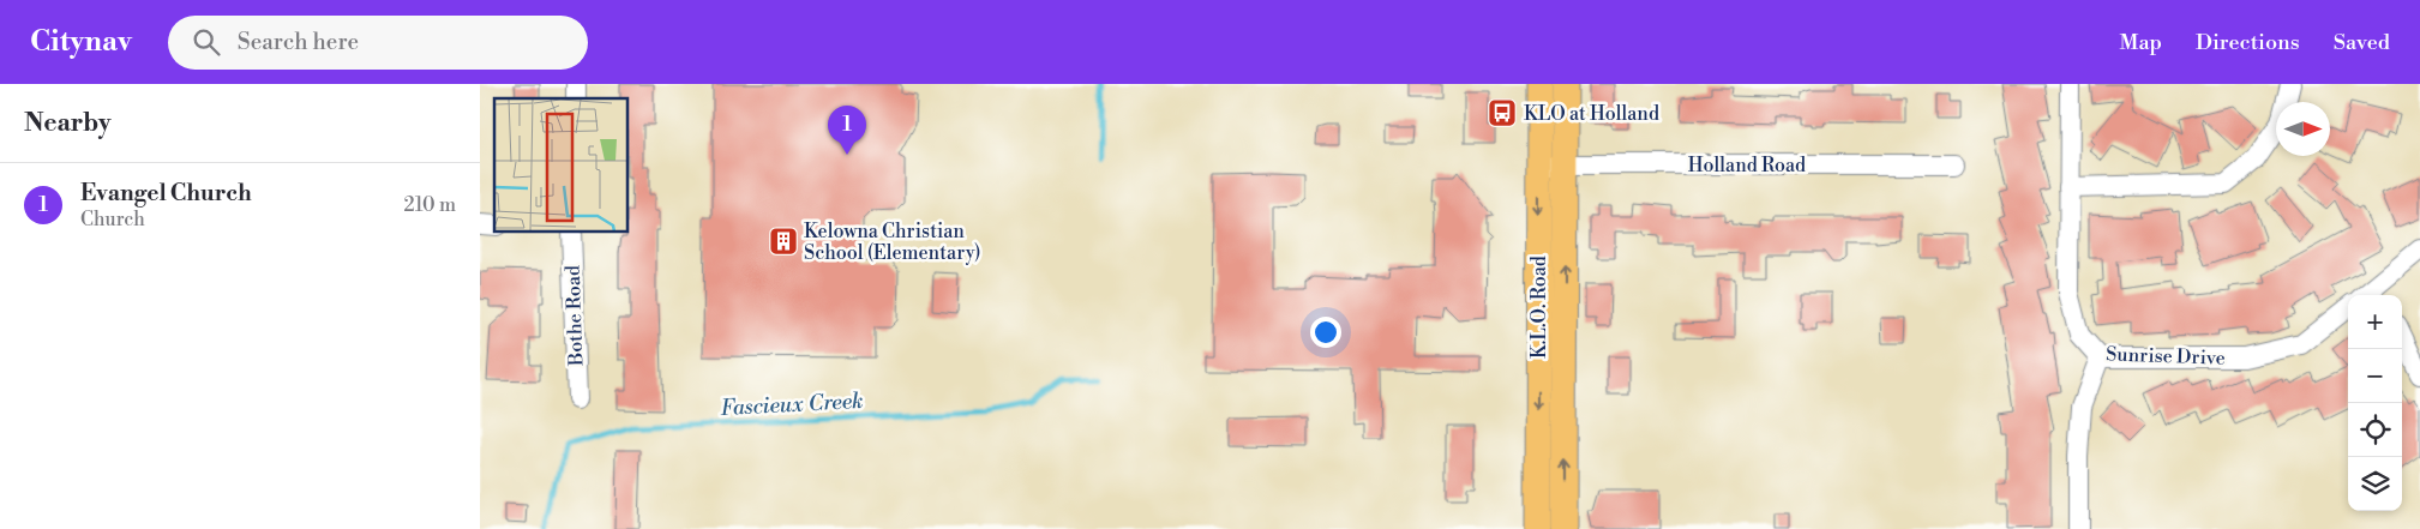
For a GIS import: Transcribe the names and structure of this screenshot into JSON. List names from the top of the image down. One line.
{"streets":{"main road":["K.L.O. Road"],"street":["Holland Road","Bothe Road","Sunrise Drive"]},"crossings":[["Holland Road","K.L.O. Road"]],"water":["Fascieux Creek"],"places":{"bus stop":["KLO at Holland"],"building":["Kelowna Christian School (Elementary)"]},"north":"right","page":{"header":"Citynav","search":"Search here","nav":["Map","Directions","Saved"],"heading":"Nearby","pins":"1","list":[{"mark":"1","name":"Evangel Church","note":"Church","value":"210 m"}],"map_buttons":["+","−"]}}
